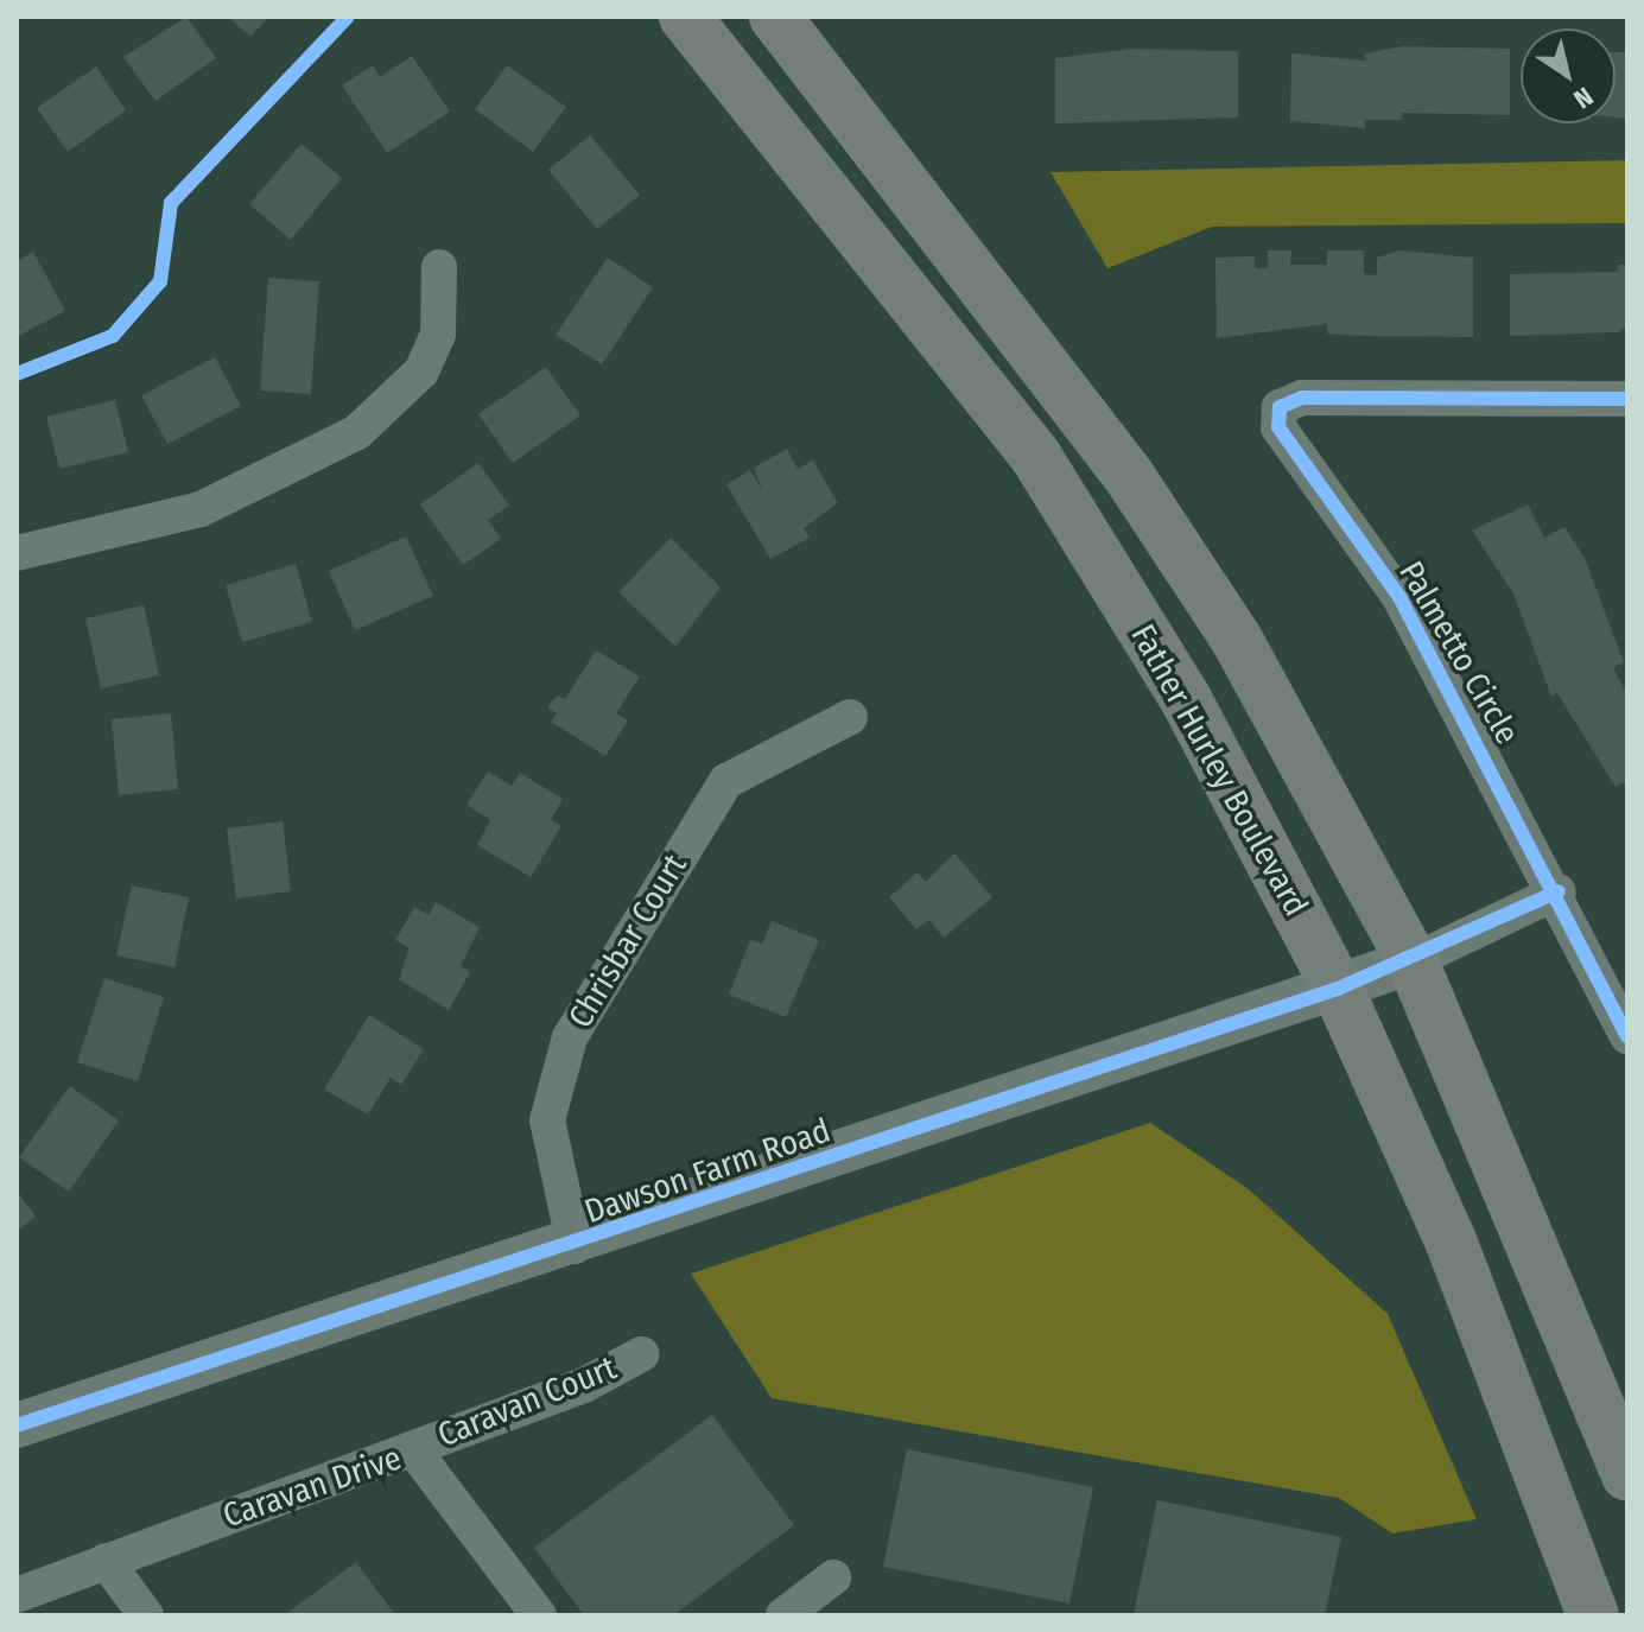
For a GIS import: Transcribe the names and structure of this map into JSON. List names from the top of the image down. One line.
{"streets":{"main road":["Father Hurley Boulevard"],"street":["Palmetto Circle","Chrisbar Court","Dawson Farm Road","Caravan Court","Caravan Drive"]},"crossings":[["Father Hurley Boulevard","Dawson Farm Road"],["Chrisbar Court","Dawson Farm Road"],["Caravan Court","Caravan Drive"]],"north":"bottom right"}
